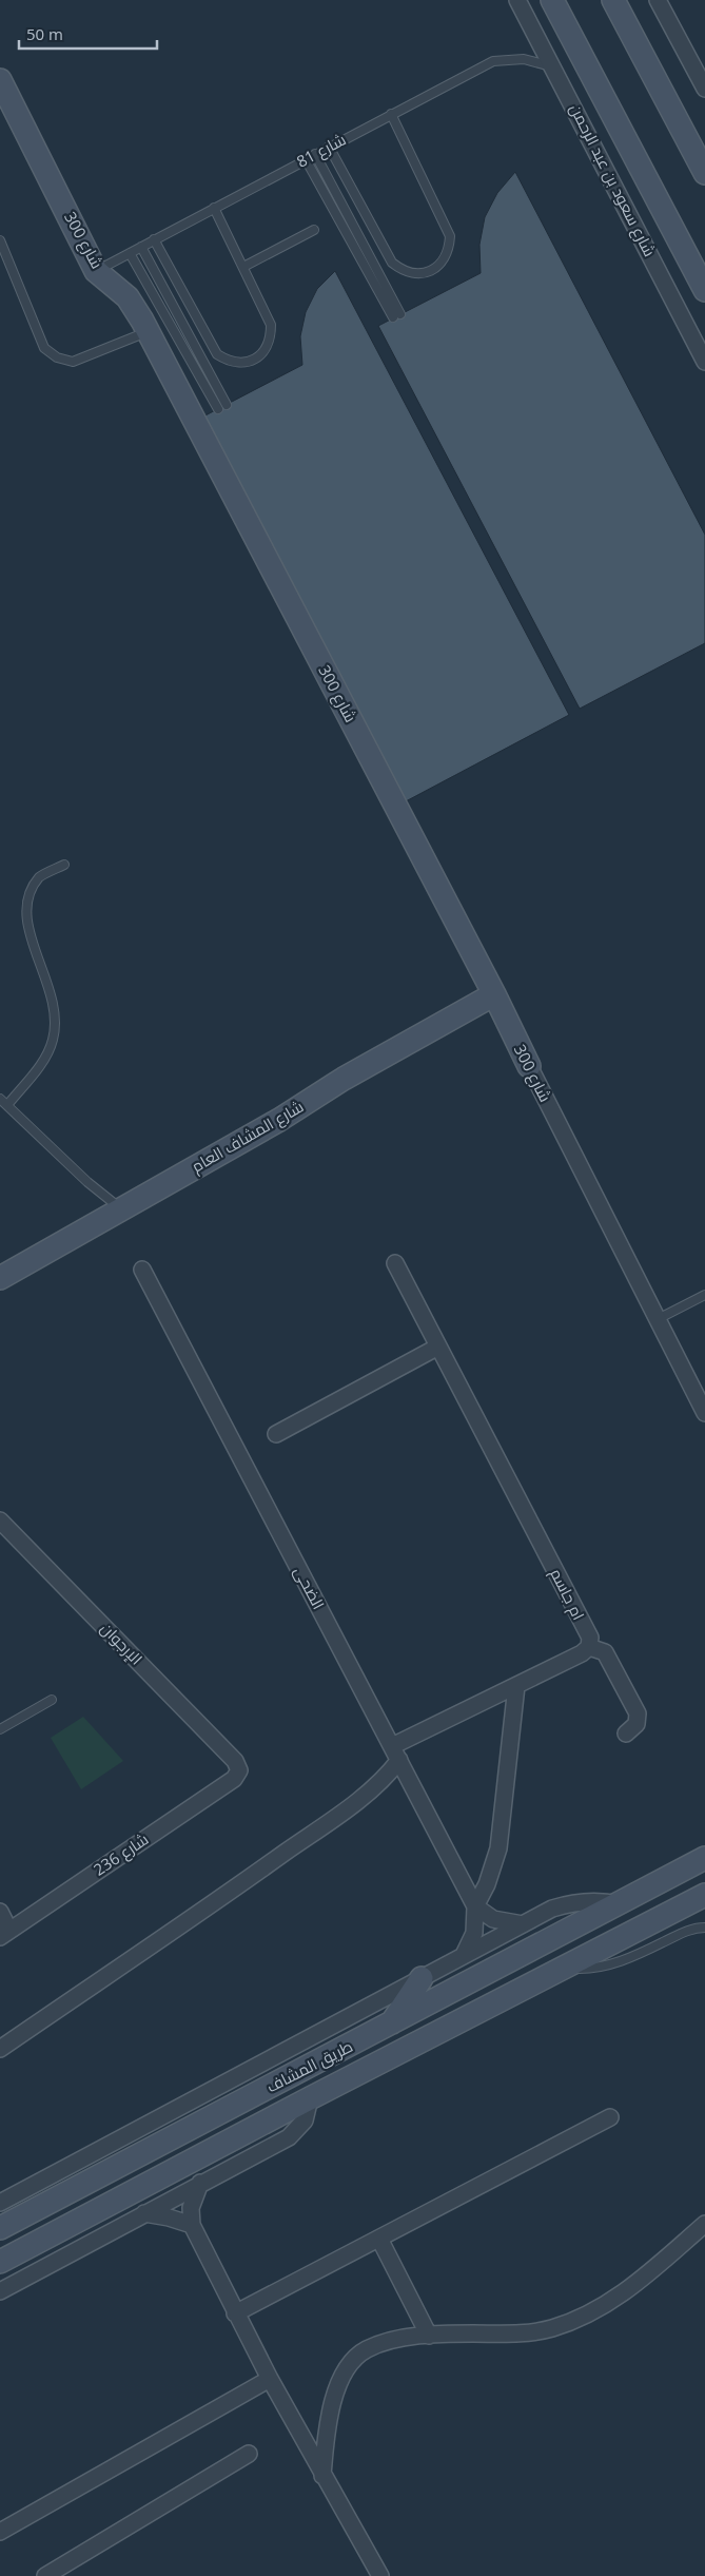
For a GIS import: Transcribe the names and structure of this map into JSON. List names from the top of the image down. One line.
{"streets":{"street":["شارع سعود بن عبد الرحمن","شارع 300","شارع المشاف العام","الضحى","ام جاسم","الإرجوان","شارع 236","طريق المشاف"],"lane":["شارع 81"]},"crossings":[["شارع 81","شارع سعود بن عبد الرحمن"],["شارع 81","شارع 300"],["شارع 300","شارع المشاف العام"],["الضحى","طريق المشاف"],["الإرجوان","شارع 236"]],"scale_bar":"50 m"}
